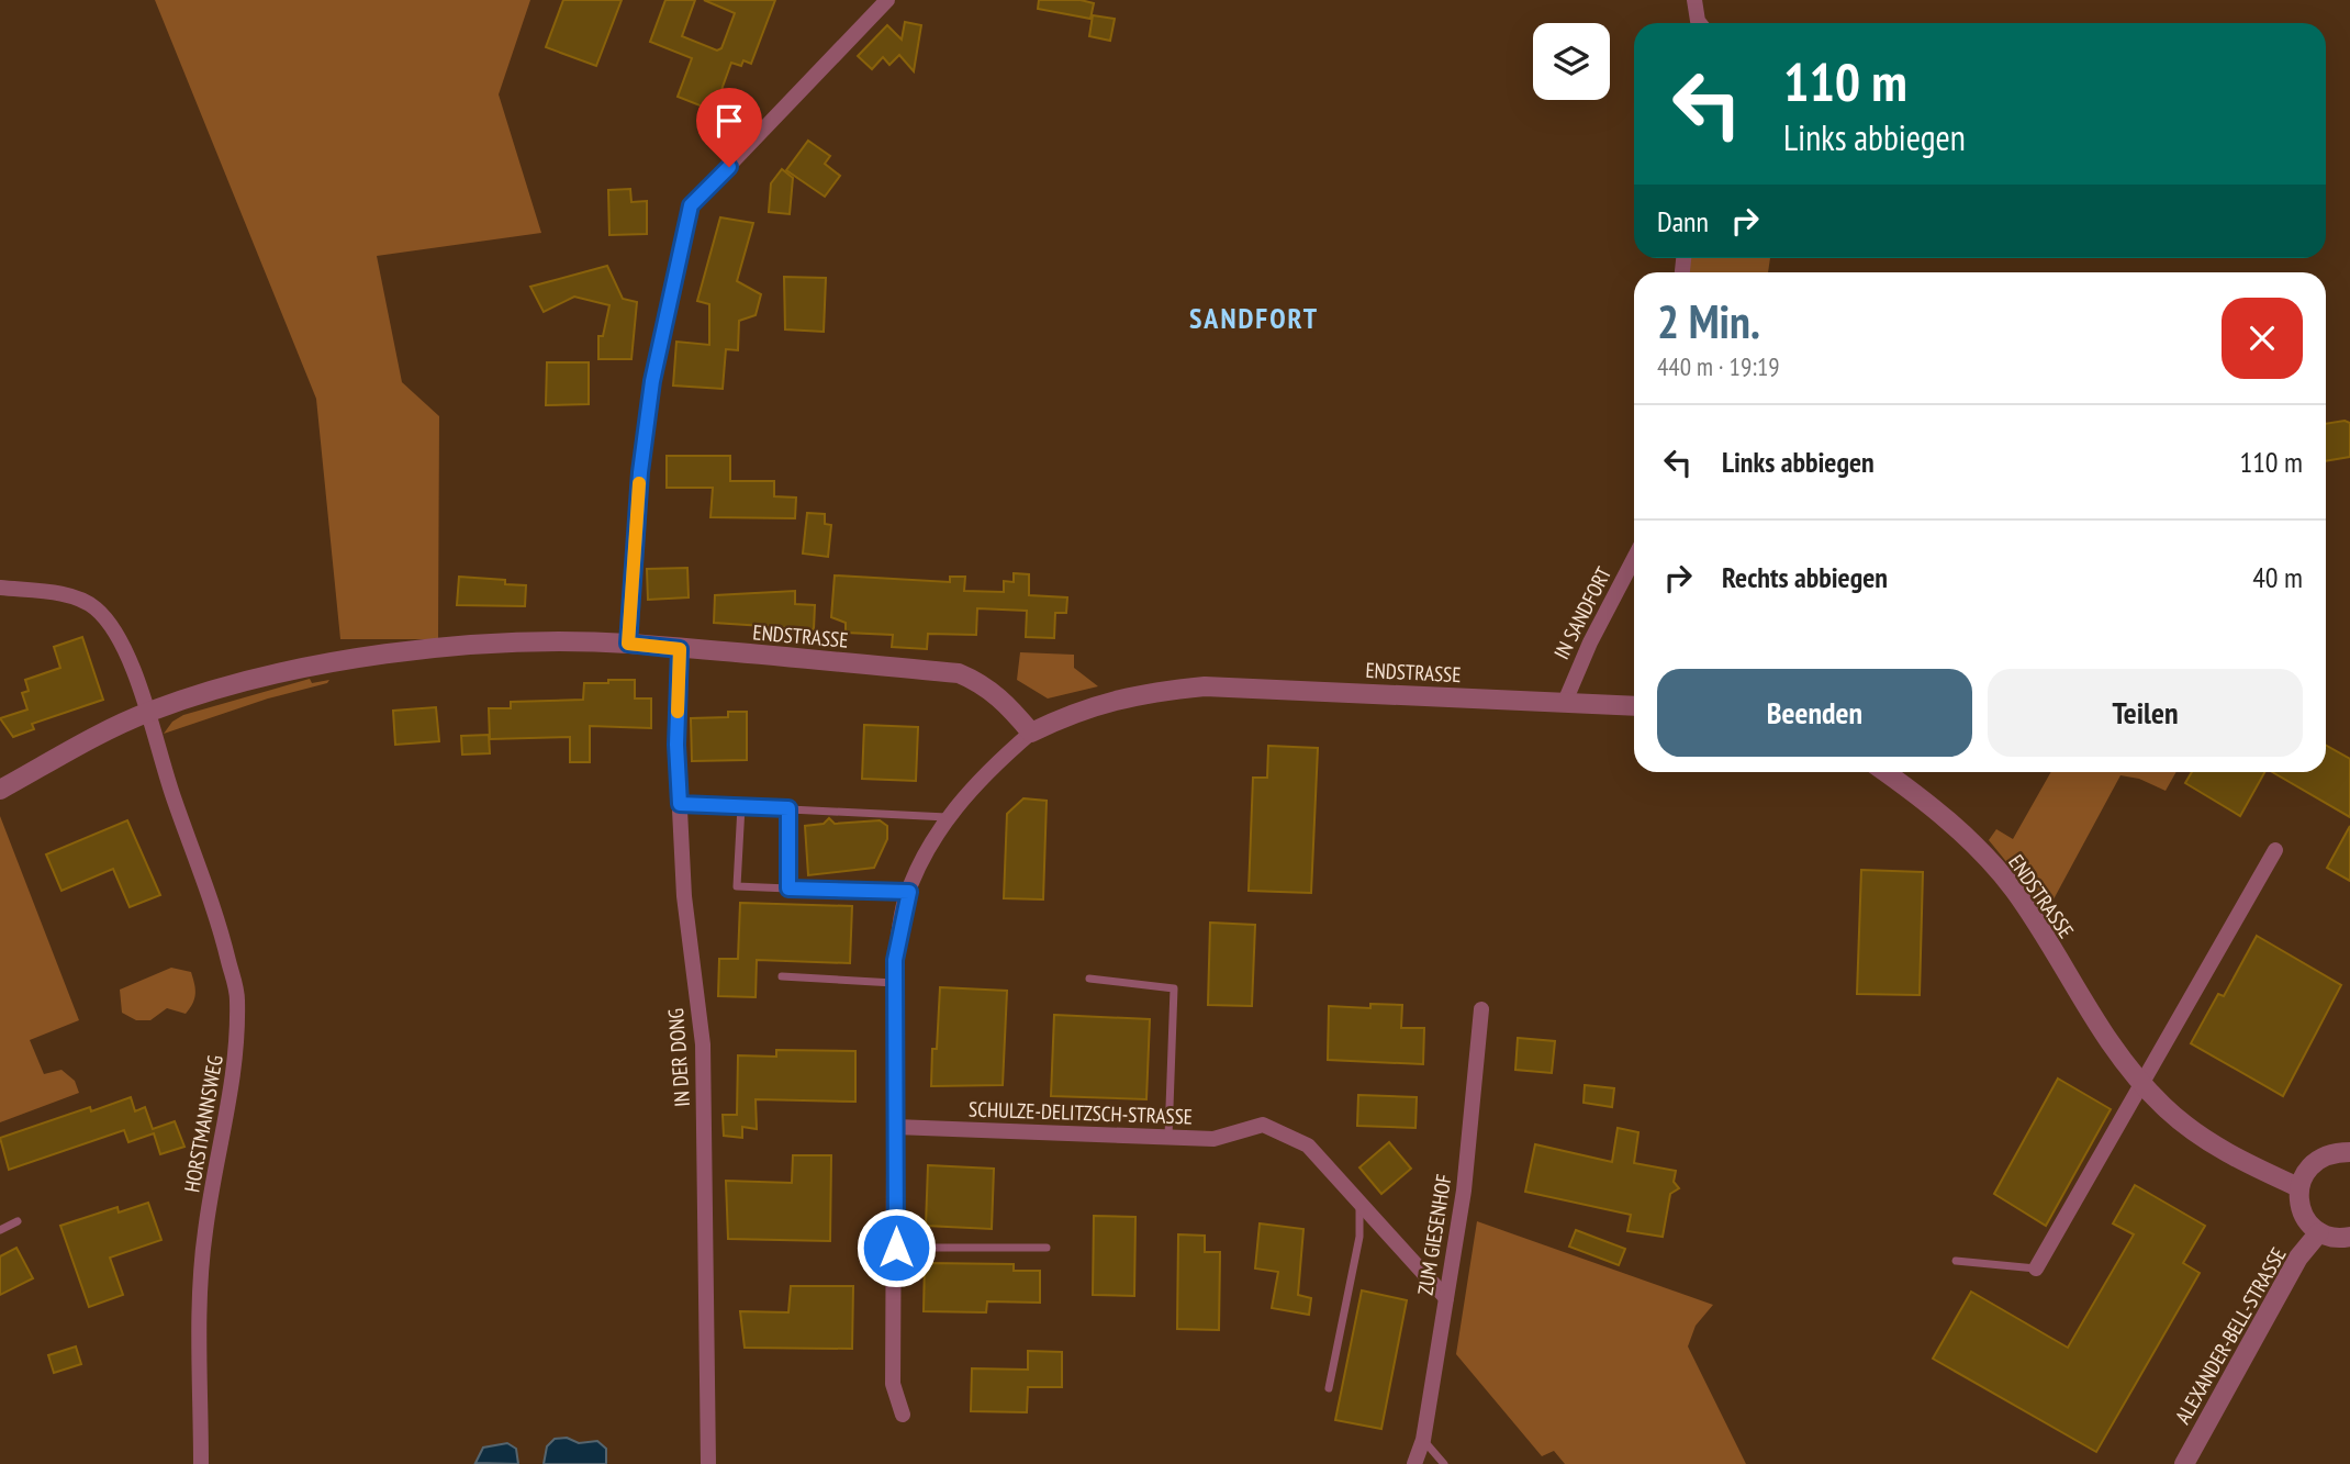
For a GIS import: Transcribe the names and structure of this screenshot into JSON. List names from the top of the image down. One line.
{"streets":{"street":["IN SANDFORT","ENDSTRASSE","IN DER DONG","SCHULZE-DELITZSCH-STRASSE","HORSTMANNSWEG","ZUM GIESENHOF","ALEXANDER-BELL-STRASSE"]},"crossings":[["IN SANDFORT","ENDSTRASSE"],["ENDSTRASSE","IN DER DONG"],["ENDSTRASSE","HORSTMANNSWEG"]],"districts":["SANDFORT"],"page":{"turn":["110 m","Links abbiegen"],"then":"Dann","heading":["2 Min.","440 m · 19:19"],"list":[{"name":"Links abbiegen","value":"110 m"},{"name":"Rechts abbiegen","value":"40 m"}],"buttons":["Beenden","Teilen"]}}
